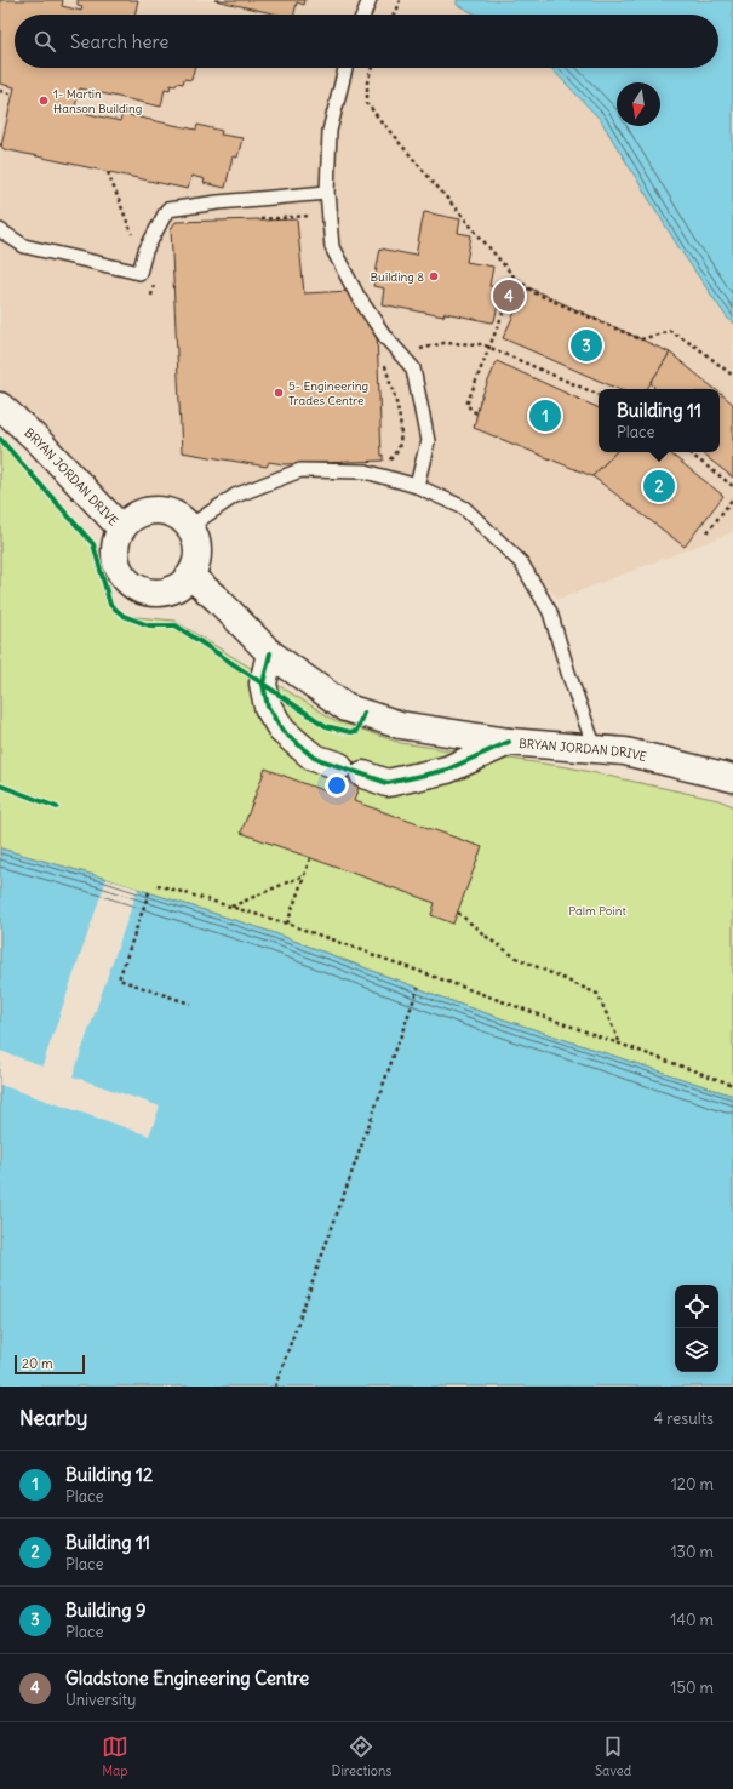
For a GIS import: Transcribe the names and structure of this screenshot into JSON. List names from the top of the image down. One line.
{"streets":{"main road":["BRYAN JORDAN DRIVE"]},"parks":["Palm Point"],"places":["1- Martin Hanson Building","Building 8","5- Engineering Trades Centre"],"scale_bar":"20 m","north":"bottom","page":{"search":"Search here","pins":["4","3","1","2"],"popup":["Building 11","Place"],"scale":"20 m","heading":["Nearby","4 results"],"list":[{"mark":"1","name":"Building 12","note":"Place","value":"120 m"},{"mark":"2","name":"Building 11","note":"Place","value":"130 m"},{"mark":"3","name":"Building 9","note":"Place","value":"140 m"},{"mark":"4","name":"Gladstone Engineering Centre","note":"University","value":"150 m"}],"nav":["Map","Directions","Saved"]}}
